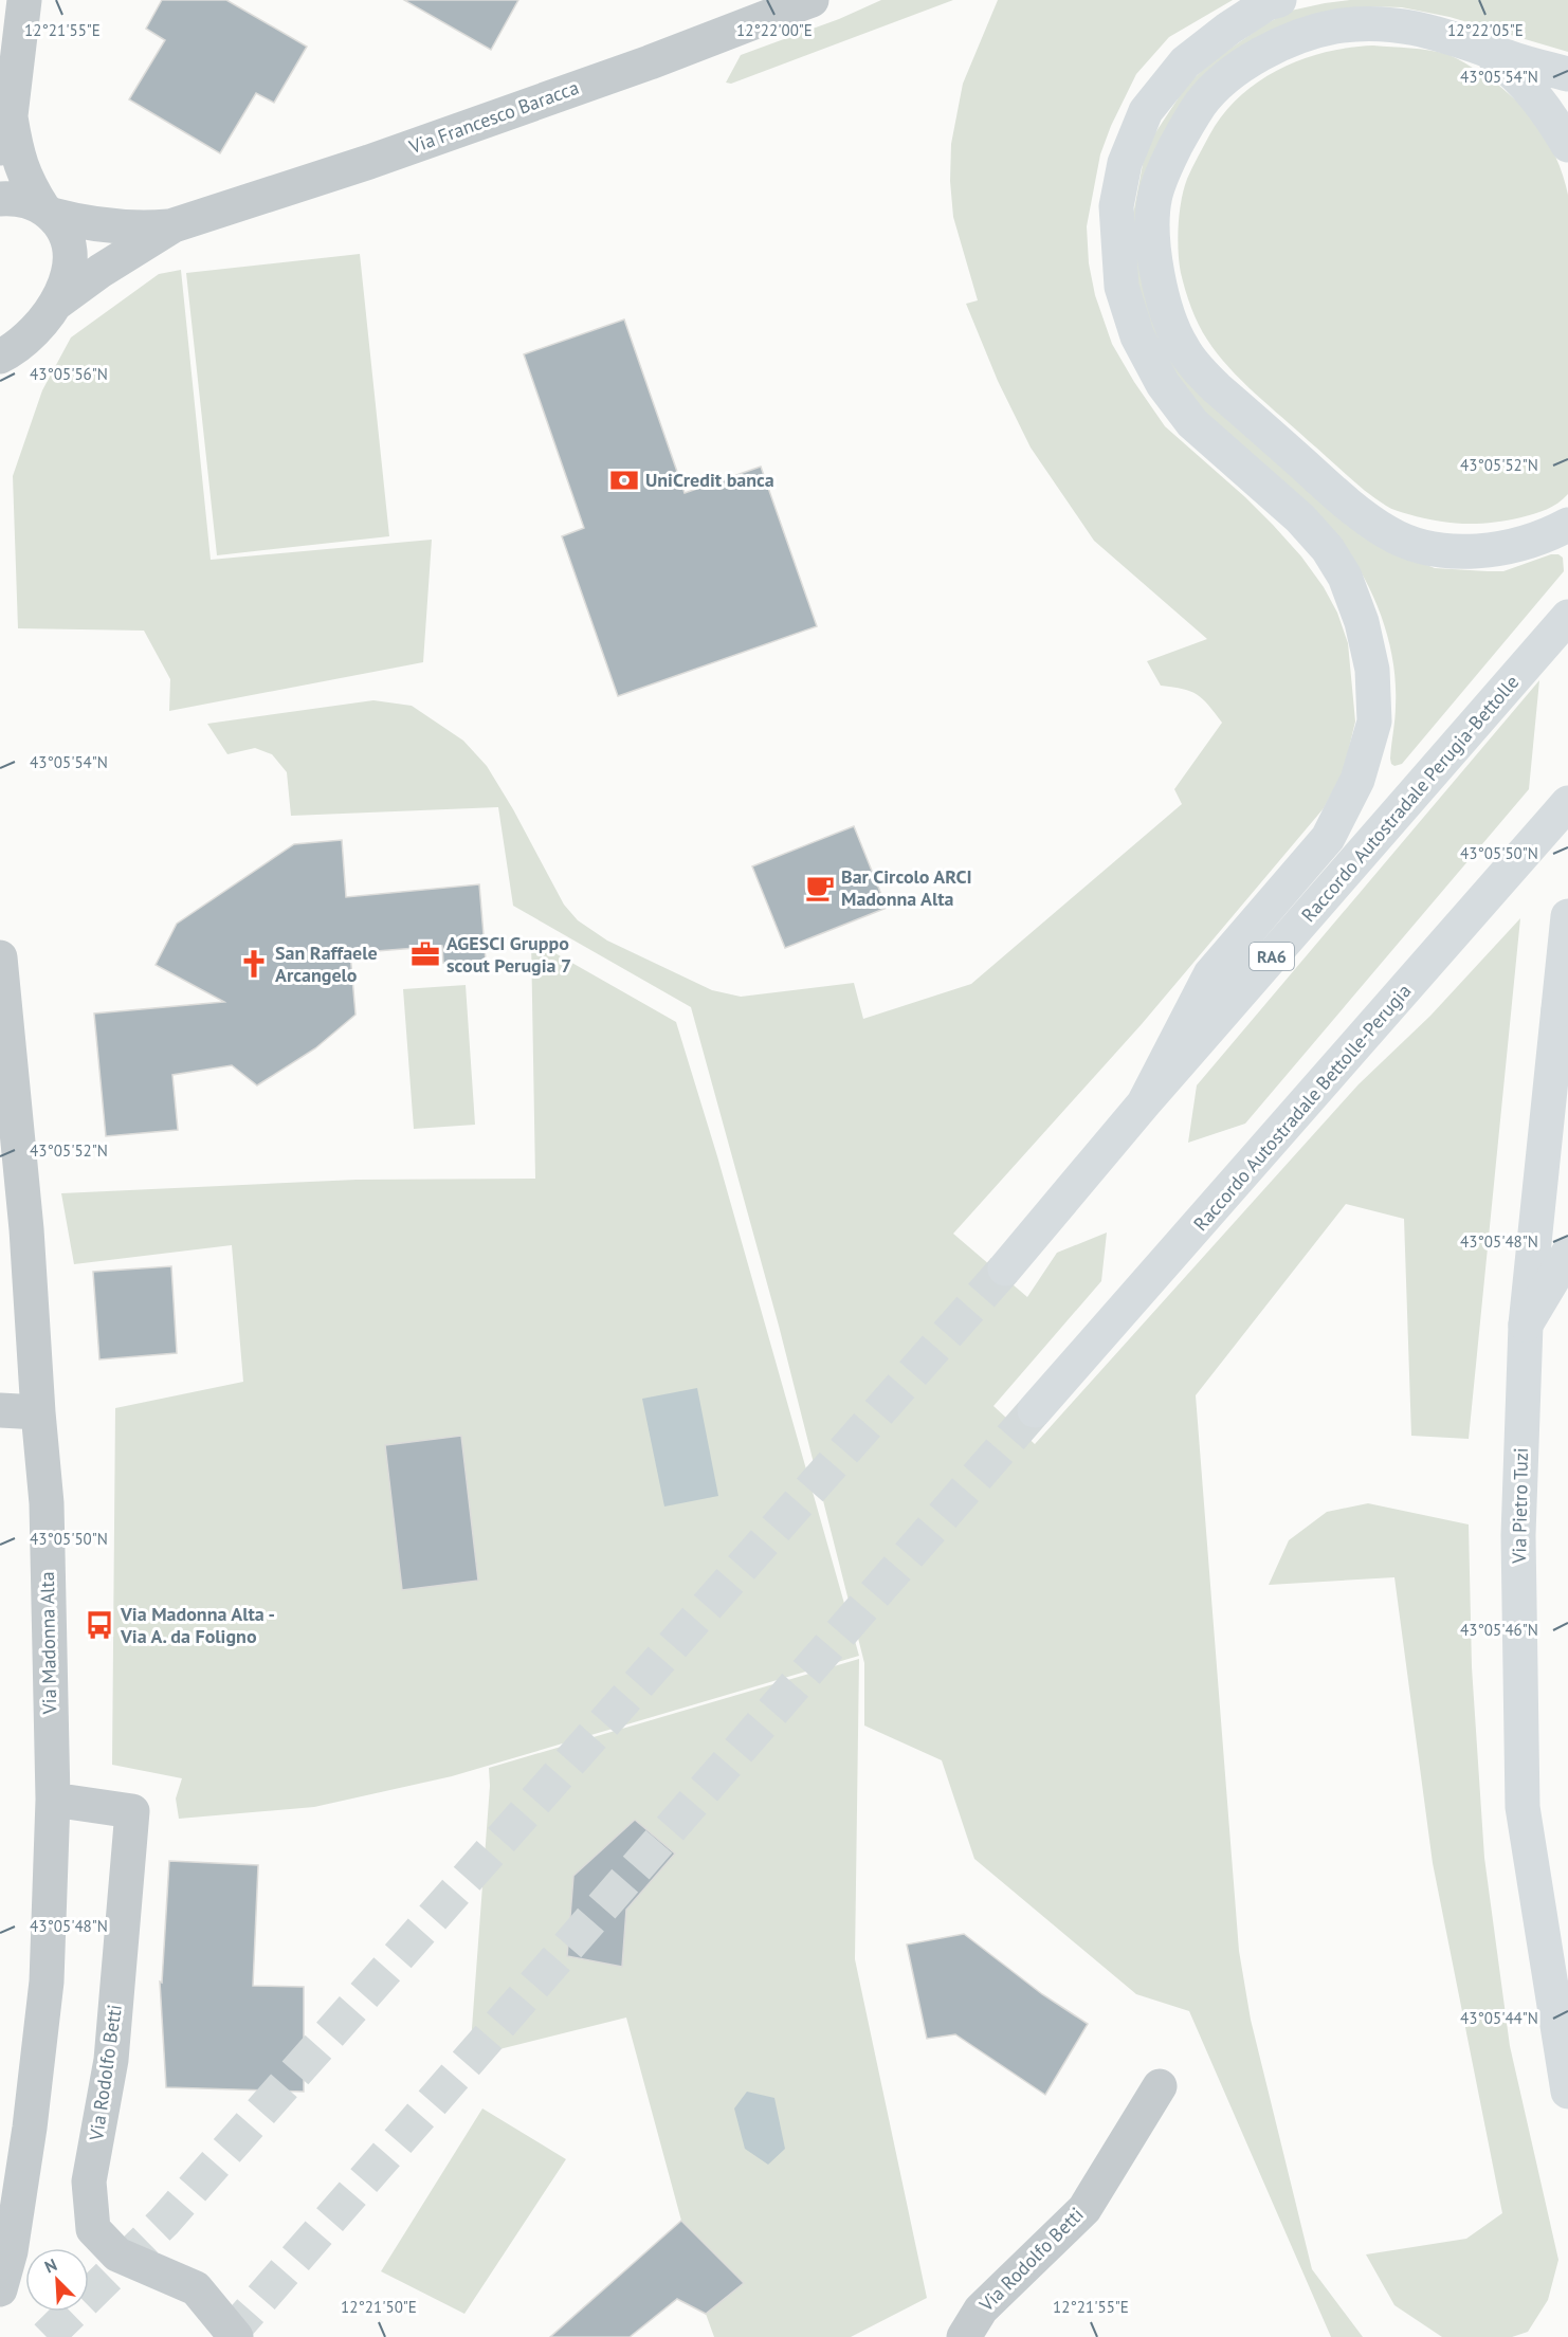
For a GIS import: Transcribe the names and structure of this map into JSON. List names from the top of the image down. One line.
{"streets":{"main road":["Raccordo Autostradale Perugia-Bettolle","RA6","Raccordo Autostradale Bettolle-Perugia","Via Pietro Tuzi"],"street":["Via Francesco Baracca","Via Madonna Alta","Via Rodolfo Betti"]},"crossings":[["Via Madonna Alta","Via Rodolfo Betti"]],"places":{"bank":["UniCredit banca"],"cafe":["Bar Circolo ARCI Madonna Alta"],"office":["AGESCI Gruppo scout Perugia 7"],"church":["San Raffaele Arcangelo"],"bus stop":["Via Madonna Alta - Via A. da Foligno"]},"north":"top left","coordinates":["12°21'55\"E","12°22'00\"E","12°22'05\"E","43°05'54\"N","43°05'56\"N","43°05'52\"N","43°05'50\"N","43°05'48\"N","43°05'46\"N","43°05'44\"N","12°21'50\"E"]}
